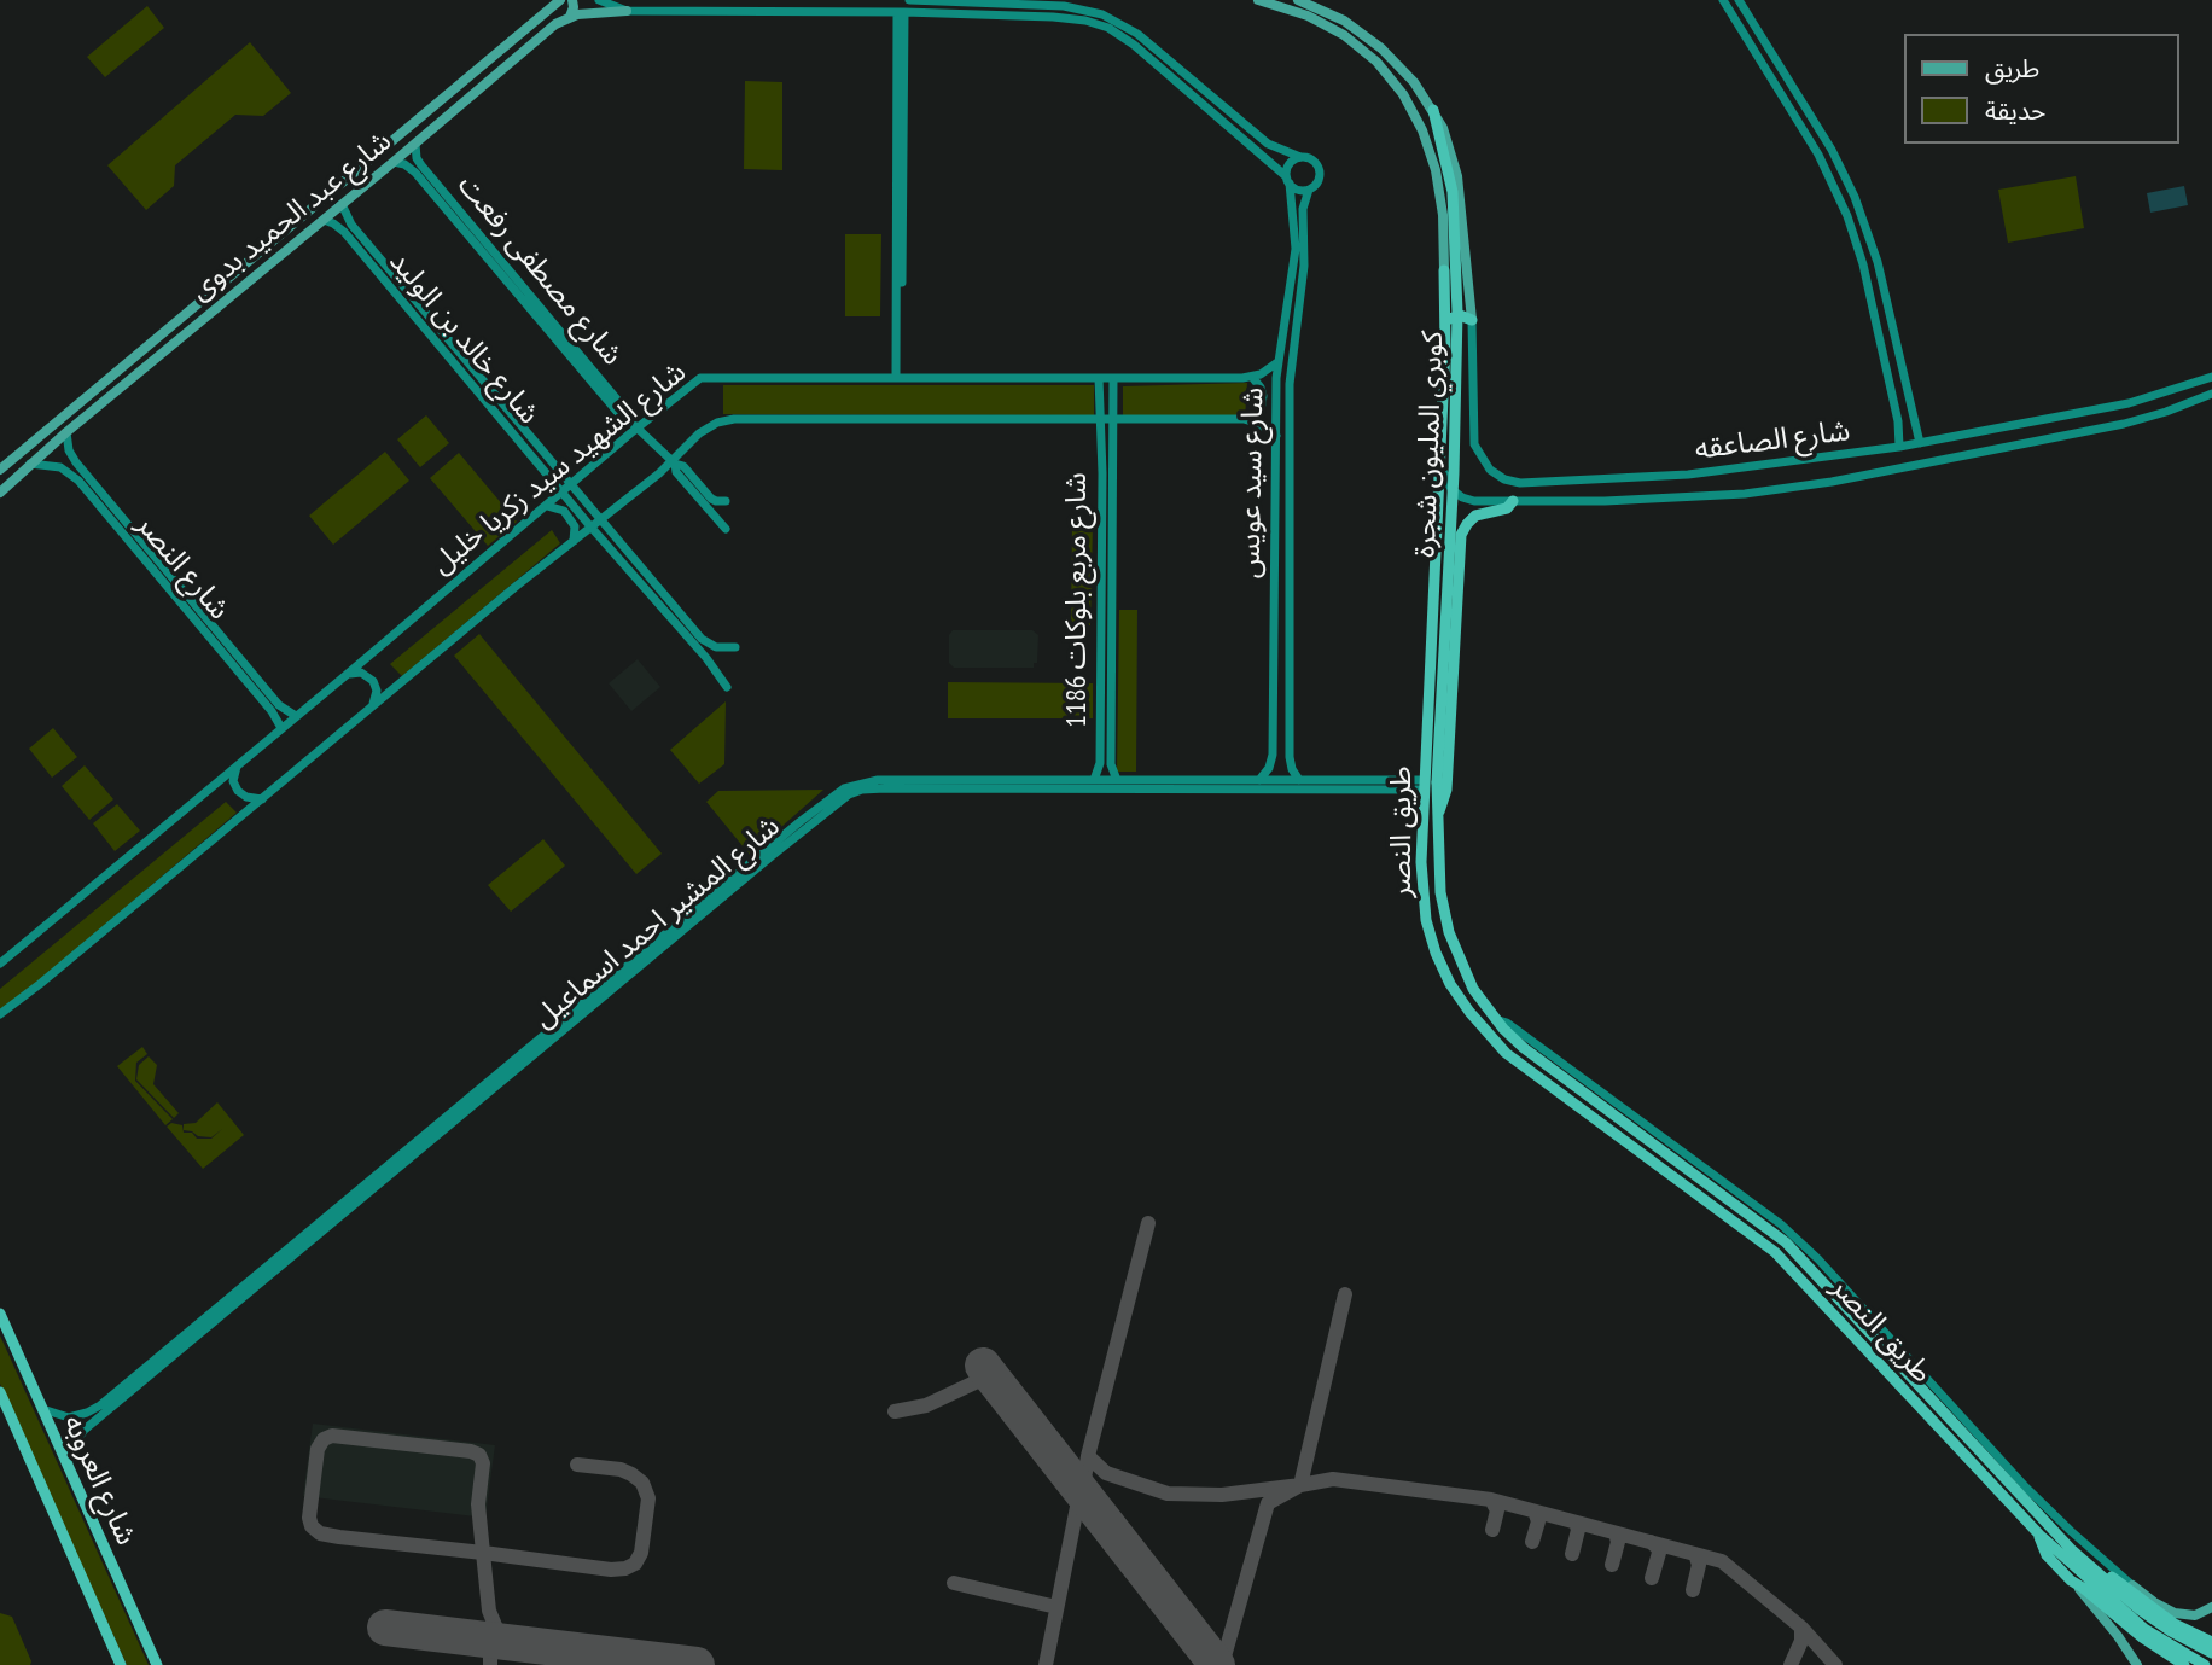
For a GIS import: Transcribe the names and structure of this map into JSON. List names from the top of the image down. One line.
{"streets":{"highway":["كوبري المليون شجرة","طريق النصر","شارع العروبه"],"main road":["شارع عبد الحميد بدوى"],"street":["شارع مصطفى رفعت","شارع خالد بن الوليد","شارع الصاعقه","شارع الشهيد سيد زكريا خليل","شارع سيد عويس","شارع النصر","شارع مربع بلوكات 1186","شارع المشير احمد اسماعيل"]},"crossings":[["شارع عبد الحميد بدوى","شارع مصطفى رفعت"],["شارع عبد الحميد بدوى","شارع خالد بن الوليد"],["شارع عبد الحميد بدوى","شارع سيد عويس"],["شارع عبد الحميد بدوى","شارع النصر"],["شارع مصطفى رفعت","شارع الشهيد سيد زكريا خليل"],["شارع خالد بن الوليد","شارع الشهيد سيد زكريا خليل"],["شارع الصاعقه","طريق النصر"],["كوبري المليون شجرة","طريق النصر"],["شارع الشهيد سيد زكريا خليل","شارع سيد عويس"],["شارع الشهيد سيد زكريا خليل","شارع النصر"],["شارع الشهيد سيد زكريا خليل","شارع مربع بلوكات 1186"],["شارع مربع بلوكات 1186","شارع المشير احمد اسماعيل"],["طريق النصر","شارع المشير احمد اسماعيل"],["شارع المشير احمد اسماعيل","شارع العروبه"]],"legend":["طريق","حديقة"]}
